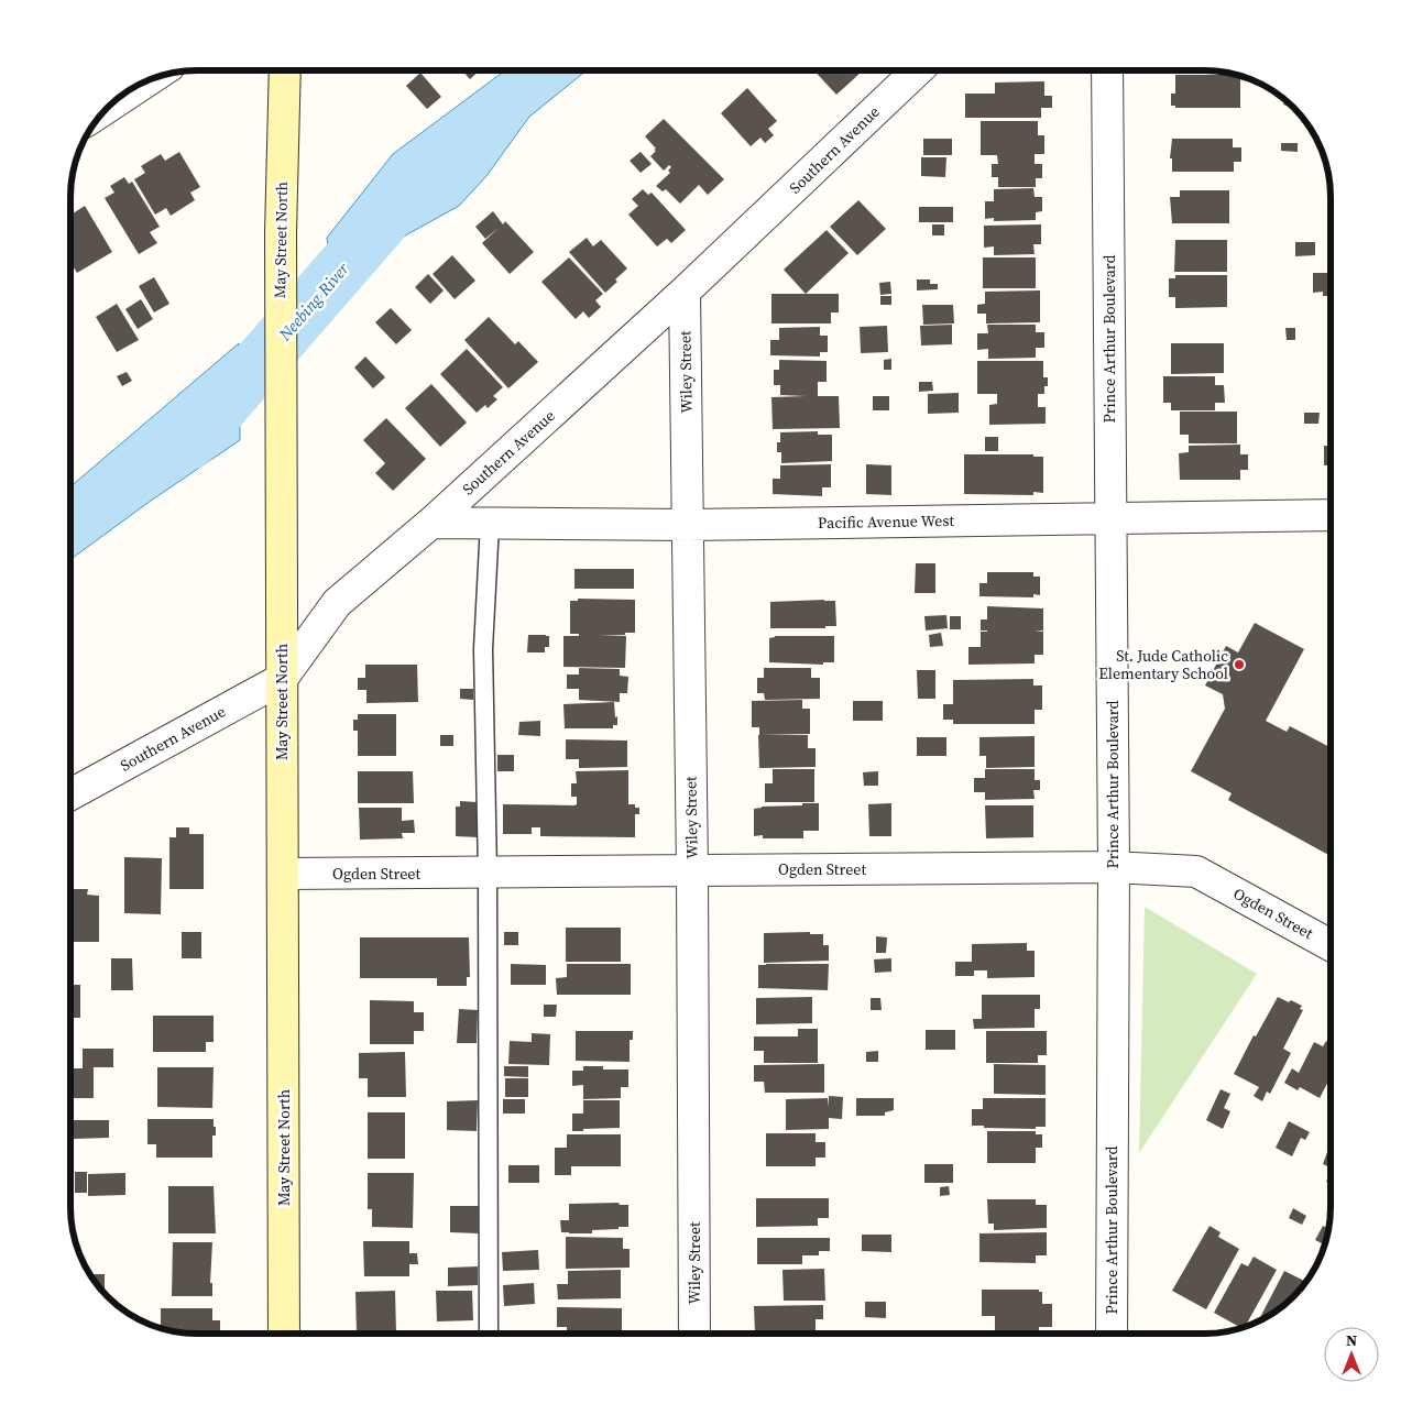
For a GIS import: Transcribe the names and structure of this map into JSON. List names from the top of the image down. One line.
{"streets":{"main road":["May Street North"],"street":["Southern Avenue","Prince Arthur Boulevard","Wiley Street","Pacific Avenue West","Ogden Street"]},"crossings":[["Southern Avenue","May Street North"],["Southern Avenue","Wiley Street"],["Southern Avenue","Pacific Avenue West"],["May Street North","Ogden Street"],["Prince Arthur Boulevard","Pacific Avenue West"],["Prince Arthur Boulevard","Ogden Street"],["Wiley Street","Pacific Avenue West"],["Wiley Street","Ogden Street"]],"water":["Neebing River"],"places":["St. Jude Catholic Elementary School"],"north":"top"}
